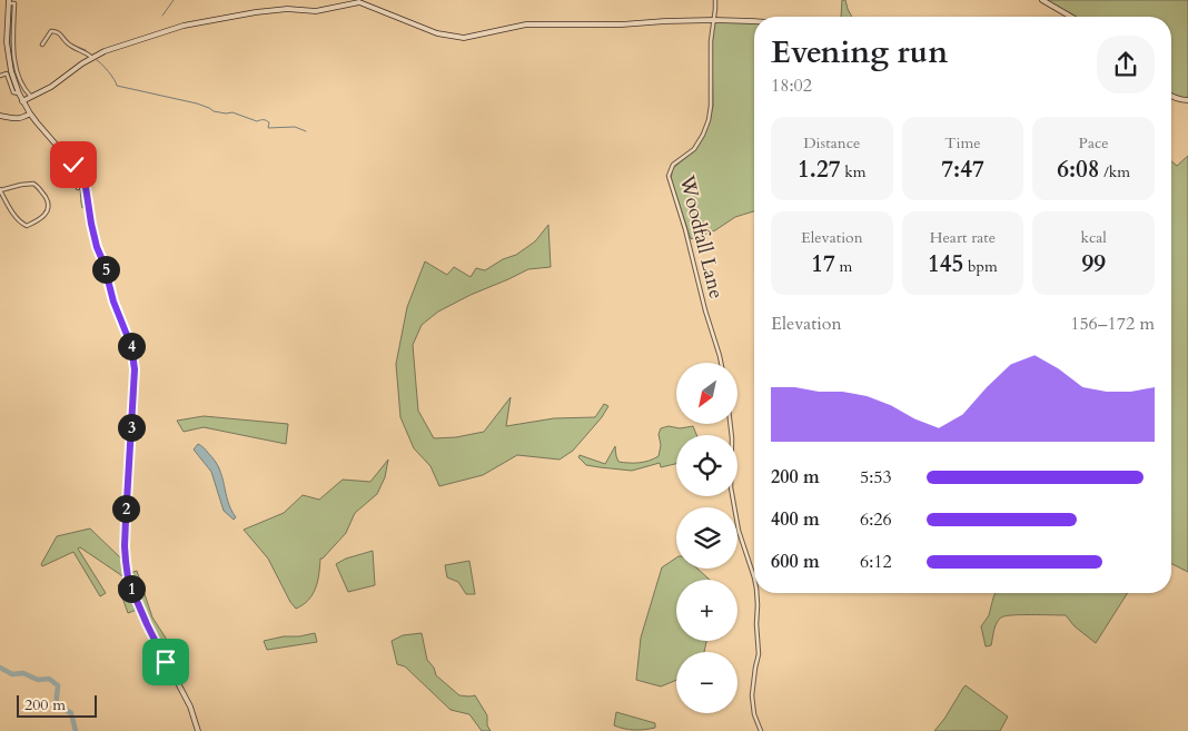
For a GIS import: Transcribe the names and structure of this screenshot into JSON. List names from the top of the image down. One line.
{"streets":{"street":["Woodfall Lane"]},"scale_bar":"200 m","north":"bottom left","page":{"heading":["Evening run","18:02"],"stats":[["Distance","1.27 km"],["Time","7:47"],["Pace","6:08 /km"],["Elevation","17 m"],["Heart rate","145 bpm"],["kcal","99"]],"pins":["5","4","3","2","1"],"chart":["Elevation","156–172 m"],"map_buttons":["+","−"],"list":[{"name":"200 m","note":"5:53"},{"name":"400 m","note":"6:26"},{"name":"600 m","note":"6:12"}],"scale":"200 m"}}
